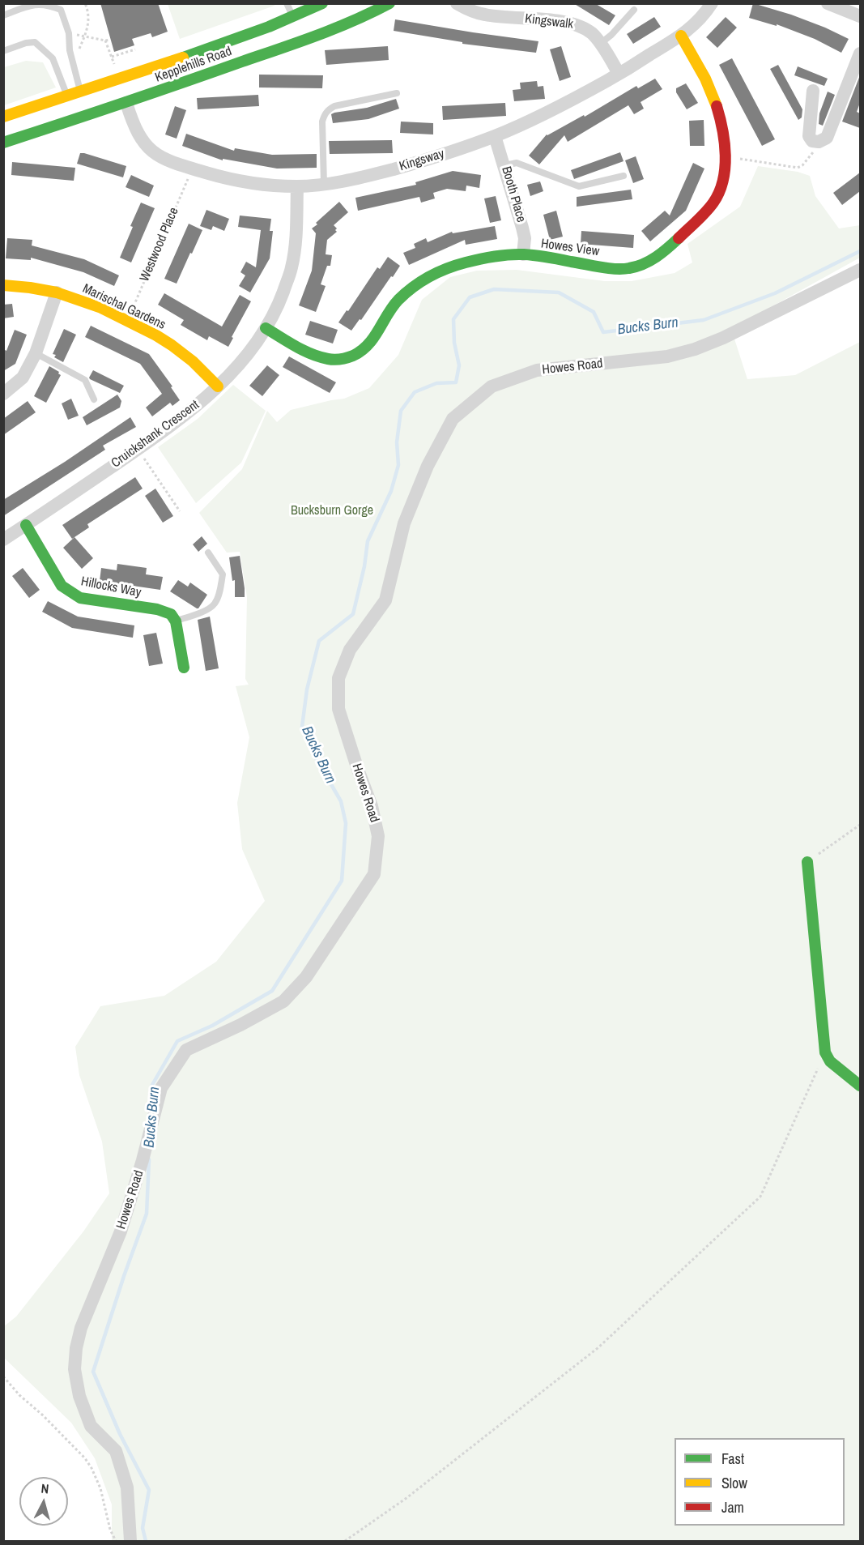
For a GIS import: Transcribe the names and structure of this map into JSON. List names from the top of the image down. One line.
{"streets":{"street":["Kingswalk","Kepplehills Road","Kingsway","Booth Place","Howes View","Marischal Gardens","Howes Road","Cruickshank Crescent","Hillocks Way"],"path":["Westwood Place"]},"crossings":[["Kingswalk","Kingsway"],["Kepplehills Road","Kingsway"],["Kingsway","Booth Place"],["Kingsway","Westwood Place"],["Kingsway","Howes View"],["Kingsway","Cruickshank Crescent"],["Booth Place","Howes View"],["Westwood Place","Marischal Gardens"],["Howes View","Cruickshank Crescent"],["Marischal Gardens","Cruickshank Crescent"],["Cruickshank Crescent","Hillocks Way"]],"water":["Bucks Burn"],"parks":["Bucksburn Gorge"],"legend":["Fast","Slow","Jam"],"north":"top"}
